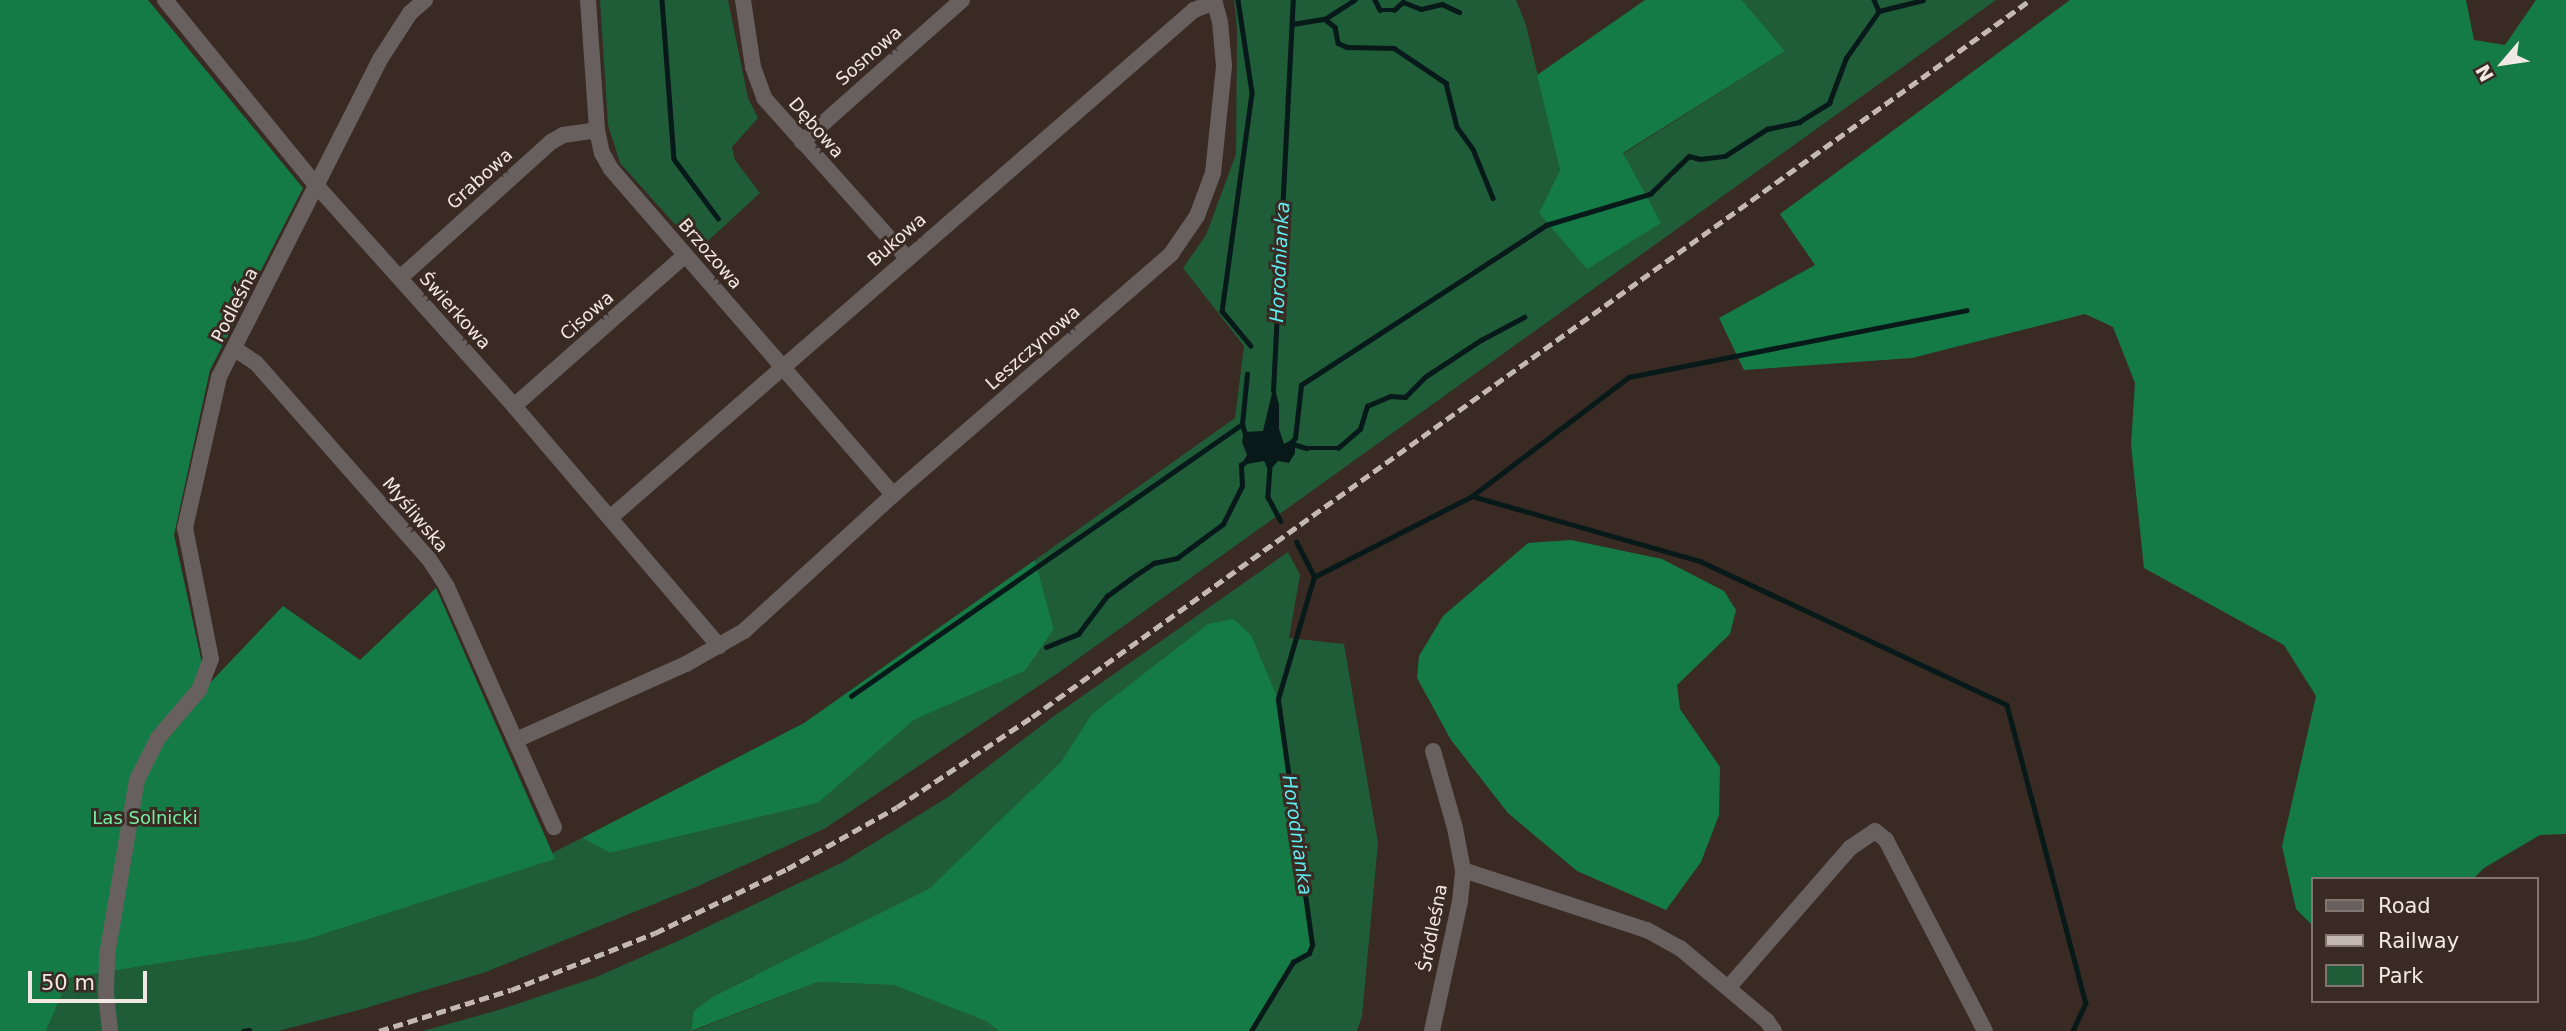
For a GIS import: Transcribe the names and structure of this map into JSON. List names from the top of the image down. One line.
{"streets":{"street":["Sosnowa","Dębowa","Grabowa","Bukowa","Brzozowa","Podleśna","Świerkowa","Cisowa","Leszczynowa","Myśliwska","Śródleśna"]},"crossings":[["Sosnowa","Dębowa"],["Dębowa","Bukowa"],["Grabowa","Brzozowa"],["Grabowa","Świerkowa"],["Bukowa","Brzozowa"],["Bukowa","Świerkowa"],["Bukowa","Leszczynowa"],["Brzozowa","Cisowa"],["Brzozowa","Leszczynowa"],["Podleśna","Świerkowa"],["Podleśna","Myśliwska"],["Świerkowa","Cisowa"],["Świerkowa","Leszczynowa"]],"water":["Horodnianka"],"parks":["Las Solnicki"],"legend":["Road","Railway","Park"],"scale_bar":"50 m","north":"bottom left"}
